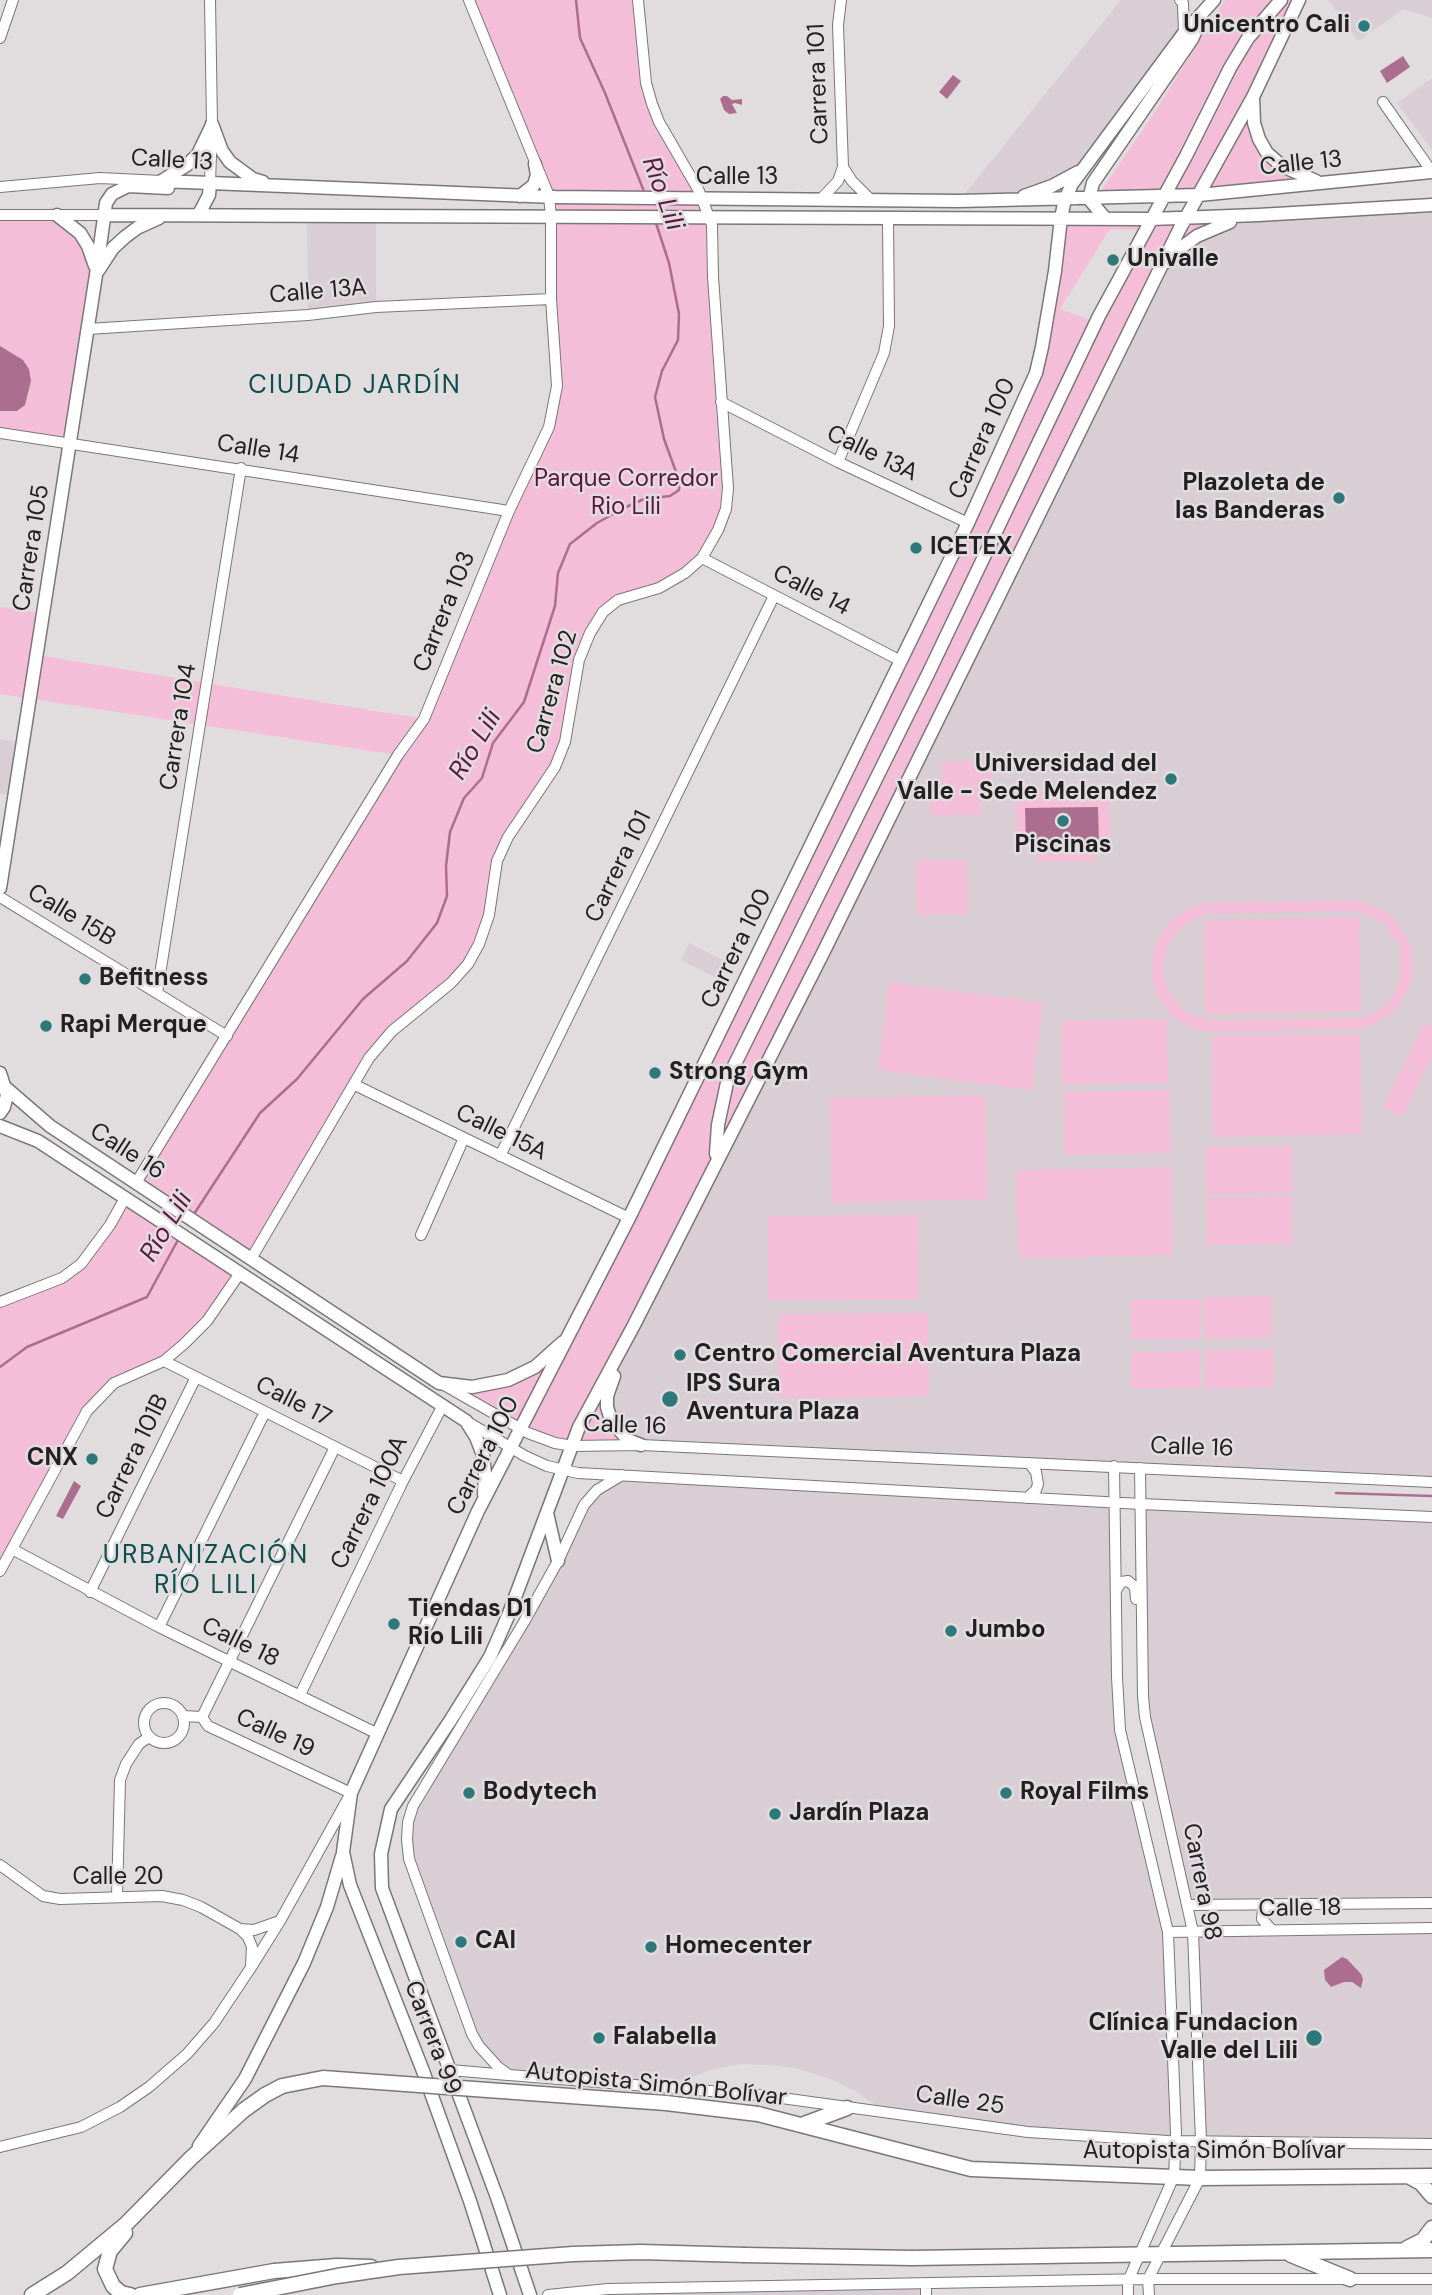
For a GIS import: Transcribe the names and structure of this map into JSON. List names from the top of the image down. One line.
{"streets":{"highway":["Autopista Simón Bolívar"],"main road":["Calle 13","Carrera 100","Carrera 105","Calle 16","Carrera 99"],"street":["Carrera 101","Calle 13A","Calle 14","Carrera 103","Carrera 102","Carrera 104","Calle 15B","Calle 15A","Calle 17","Carrera 101B","Carrera 100A","Calle 18","Calle 19","Calle 20","Carrera 98","Calle 25"]},"crossings":[["Carrera 101","Calle 13"],["Carrera 101","Calle 14"],["Carrera 101","Calle 15A"],["Calle 13","Carrera 100"],["Calle 13","Carrera 105"],["Calle 13","Carrera 103"],["Calle 13","Carrera 102"],["Calle 13A","Carrera 100"],["Calle 13A","Carrera 105"],["Calle 13A","Carrera 103"],["Calle 13A","Carrera 102"],["Carrera 100","Calle 14"],["Carrera 100","Calle 15A"],["Carrera 100","Calle 16"],["Carrera 100","Calle 18"],["Carrera 100","Calle 19"],["Carrera 100","Carrera 99"],["Calle 14","Carrera 105"],["Calle 14","Carrera 103"],["Calle 14","Carrera 102"],["Calle 14","Carrera 104"],["Carrera 103","Calle 15B"],["Carrera 103","Calle 16"],["Carrera 102","Calle 15A"],["Carrera 102","Calle 16"],["Carrera 104","Calle 15B"],["Calle 16","Carrera 100A"],["Calle 16","Carrera 98"],["Calle 17","Carrera 101B"],["Calle 17","Carrera 100A"],["Carrera 101B","Calle 18"],["Carrera 100A","Calle 18"],["Calle 18","Carrera 98"],["Calle 19","Carrera 99"],["Carrera 98","Autopista Simón Bolívar"],["Carrera 98","Calle 25"],["Carrera 99","Calle 25"]],"districts":["CIUDAD JARDÍN","URBANIZACIÓN RÍO LILI"],"water":["Río Lili"],"parks":["Parque Corredor Rio Lili"],"places":["Unicentro Cali","Univalle","Plazoleta de las Banderas","ICETEX","Universidad del Valle - Sede Melendez","Piscinas","Befitness","Rapi Merque","Strong Gym","Centro Comercial Aventura Plaza","IPS Sura Aventura Plaza","CNX","Tiendas D1 Rio Lili","Jumbo","Bodytech","Royal Films","Jardín Plaza","CAI","Homecenter","Falabella","Clínica Fundacion Valle del Lili"]}
